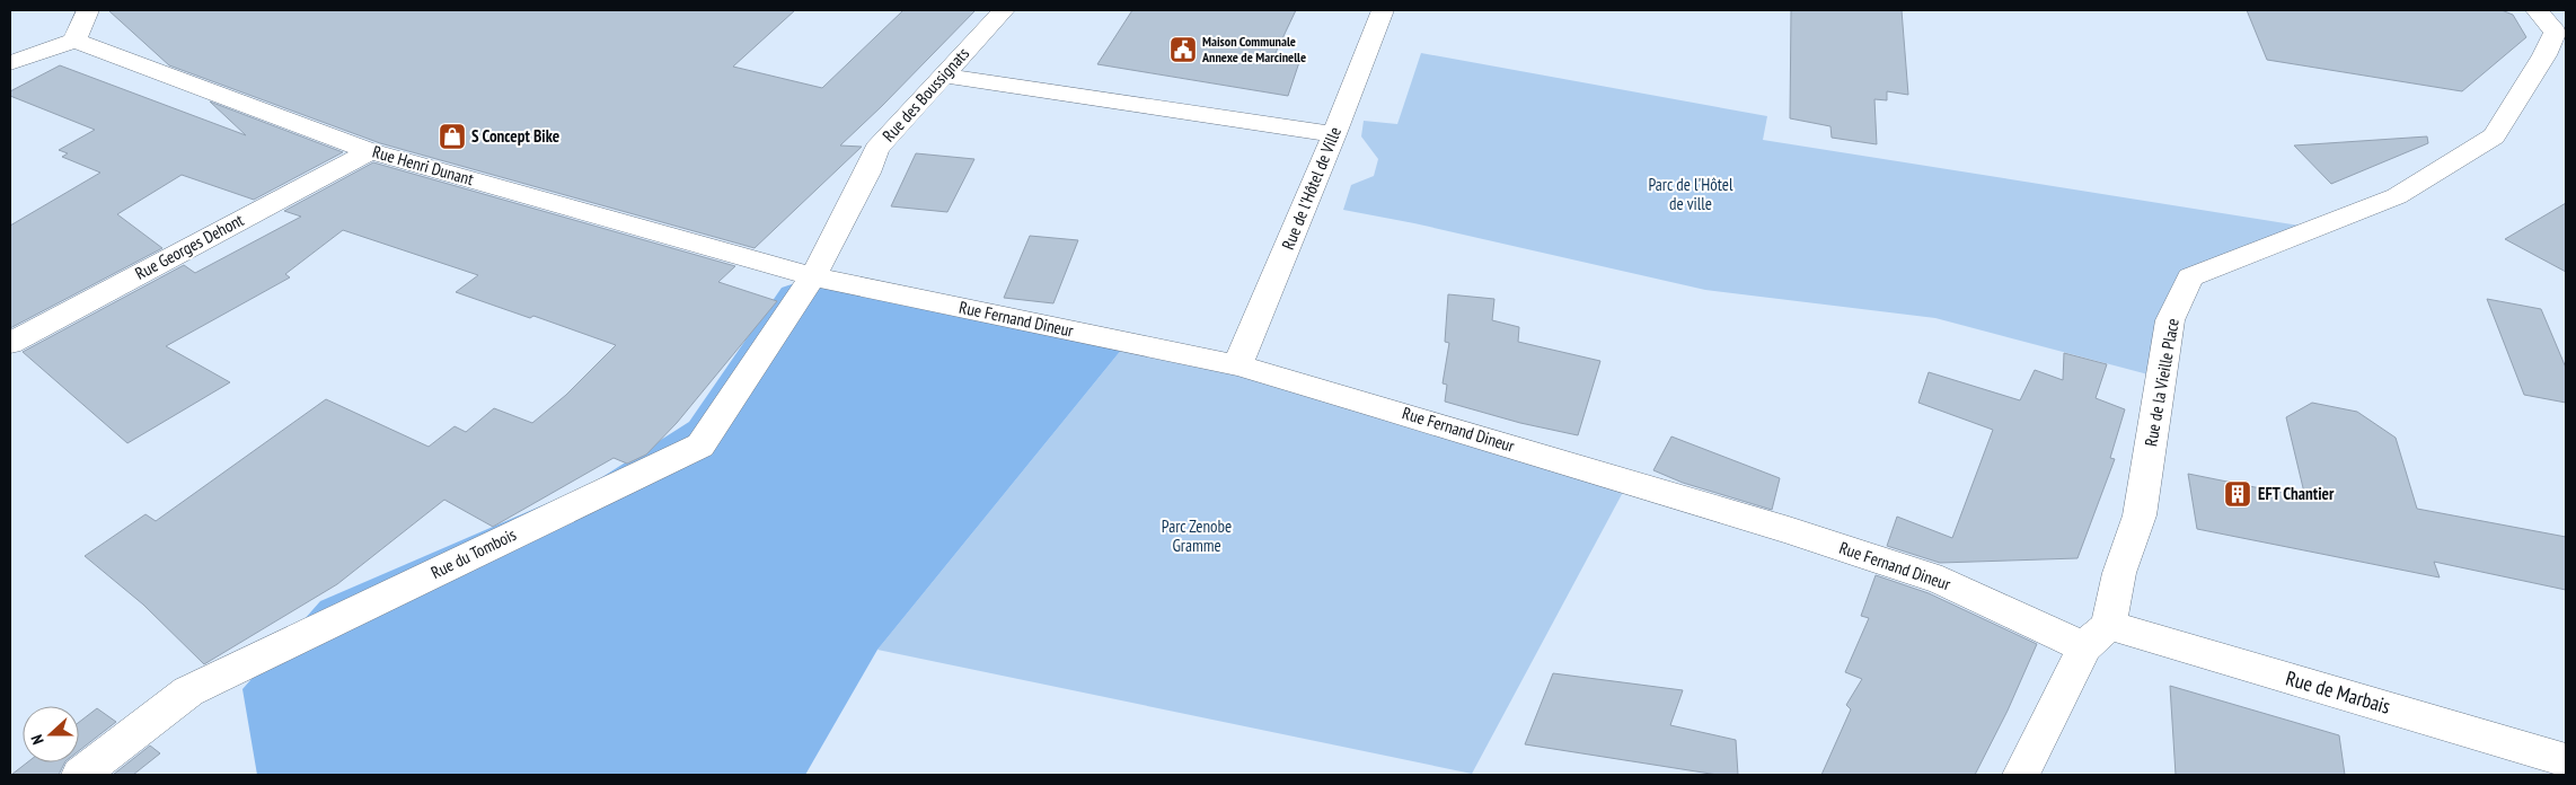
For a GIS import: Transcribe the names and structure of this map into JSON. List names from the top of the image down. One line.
{"streets":{"street":["Rue des Boussignats","Rue Henri Dunant","Rue de l'Hôtel de Ville","Rue Georges Dehont","Rue Fernand Dineur","Rue de la Vieille Place","Rue du Tombois","Rue de Marbais"]},"crossings":[["Rue des Boussignats","Rue Henri Dunant"],["Rue des Boussignats","Rue Fernand Dineur"],["Rue des Boussignats","Rue du Tombois"],["Rue Henri Dunant","Rue Georges Dehont"],["Rue Henri Dunant","Rue Fernand Dineur"],["Rue Henri Dunant","Rue du Tombois"],["Rue de l'Hôtel de Ville","Rue Fernand Dineur"],["Rue Fernand Dineur","Rue de la Vieille Place"],["Rue Fernand Dineur","Rue du Tombois"],["Rue Fernand Dineur","Rue de Marbais"],["Rue de la Vieille Place","Rue de Marbais"]],"parks":["Parc de l'Hôtel de ville","Parc Zenobe Gramme"],"places":{"public building":["Maison Communale Annexe de Marcinelle"],"shop":["S Concept Bike"],"building":["EFT Chantier"]},"north":"left"}
